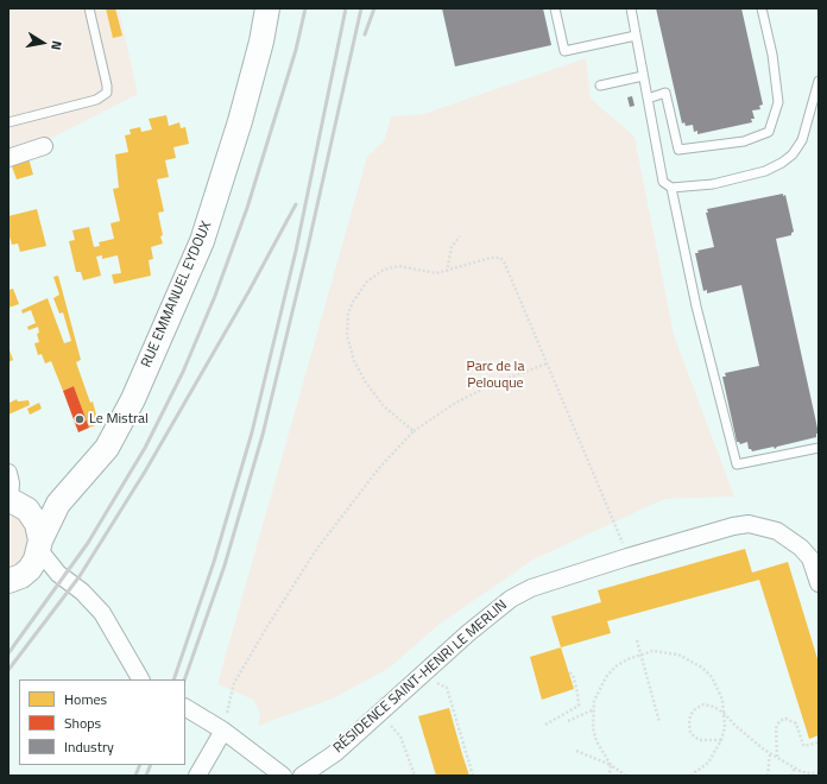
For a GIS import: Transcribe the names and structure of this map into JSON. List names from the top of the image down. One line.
{"streets":{"street":["RUE EMMANUEL EYDOUX","RÉSIDENCE SAINT-HENRI LE MERLIN"]},"parks":["Parc de la Pelouque"],"places":["Le Mistral"],"legend":["Homes","Shops","Industry"],"north":"right"}
